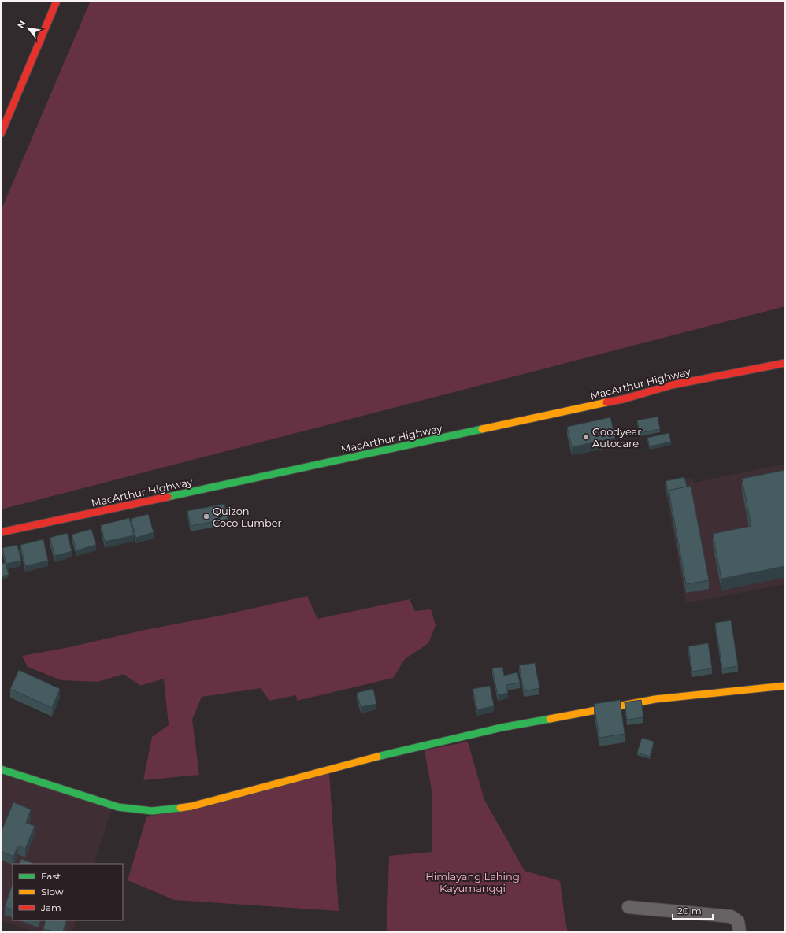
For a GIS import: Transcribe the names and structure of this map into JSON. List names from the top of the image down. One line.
{"streets":{"main road":["MacArthur Highway"]},"parks":["Himlayang Lahing Kayumanggi"],"places":["Goodyear Autocare","Quizon Coco Lumber"],"legend":["Fast","Slow","Jam"],"scale_bar":"20 m","north":"top left"}
